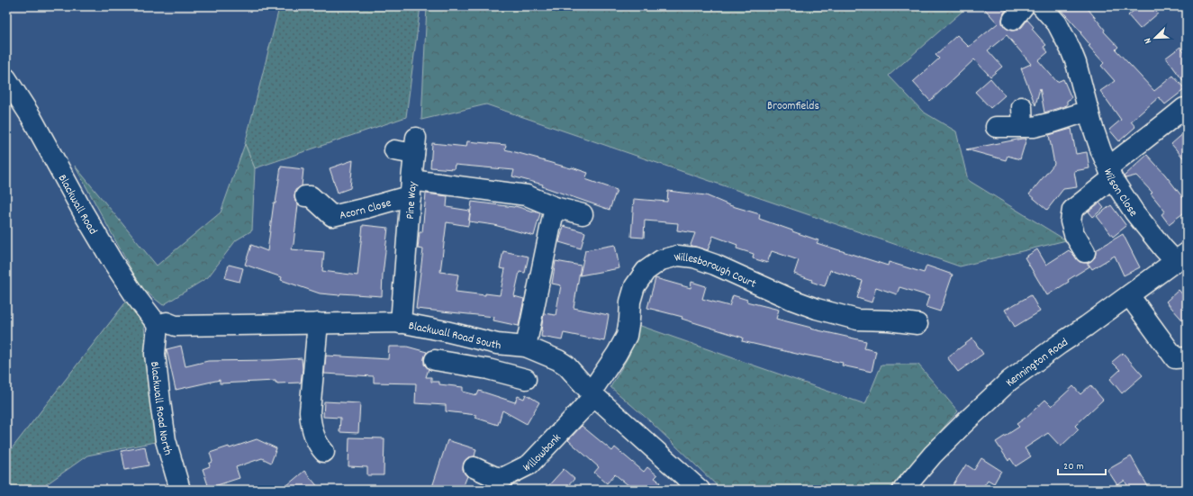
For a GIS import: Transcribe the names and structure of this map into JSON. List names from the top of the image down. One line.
{"streets":{"street":["Wilson Close","Pine Way","Blackwall Road","Acorn Close","Willesborough Court","Blackwall Road South","Kennington Road","Blackwall Road North","Willowbank"]},"crossings":[["Wilson Close","Kennington Road"],["Pine Way","Acorn Close"],["Pine Way","Blackwall Road South"],["Blackwall Road","Blackwall Road South"],["Blackwall Road","Blackwall Road North"],["Willesborough Court","Blackwall Road South"],["Willesborough Court","Willowbank"],["Blackwall Road South","Blackwall Road North"],["Blackwall Road South","Willowbank"]],"parks":["Broomfields"],"scale_bar":"20 m","north":"bottom left"}
